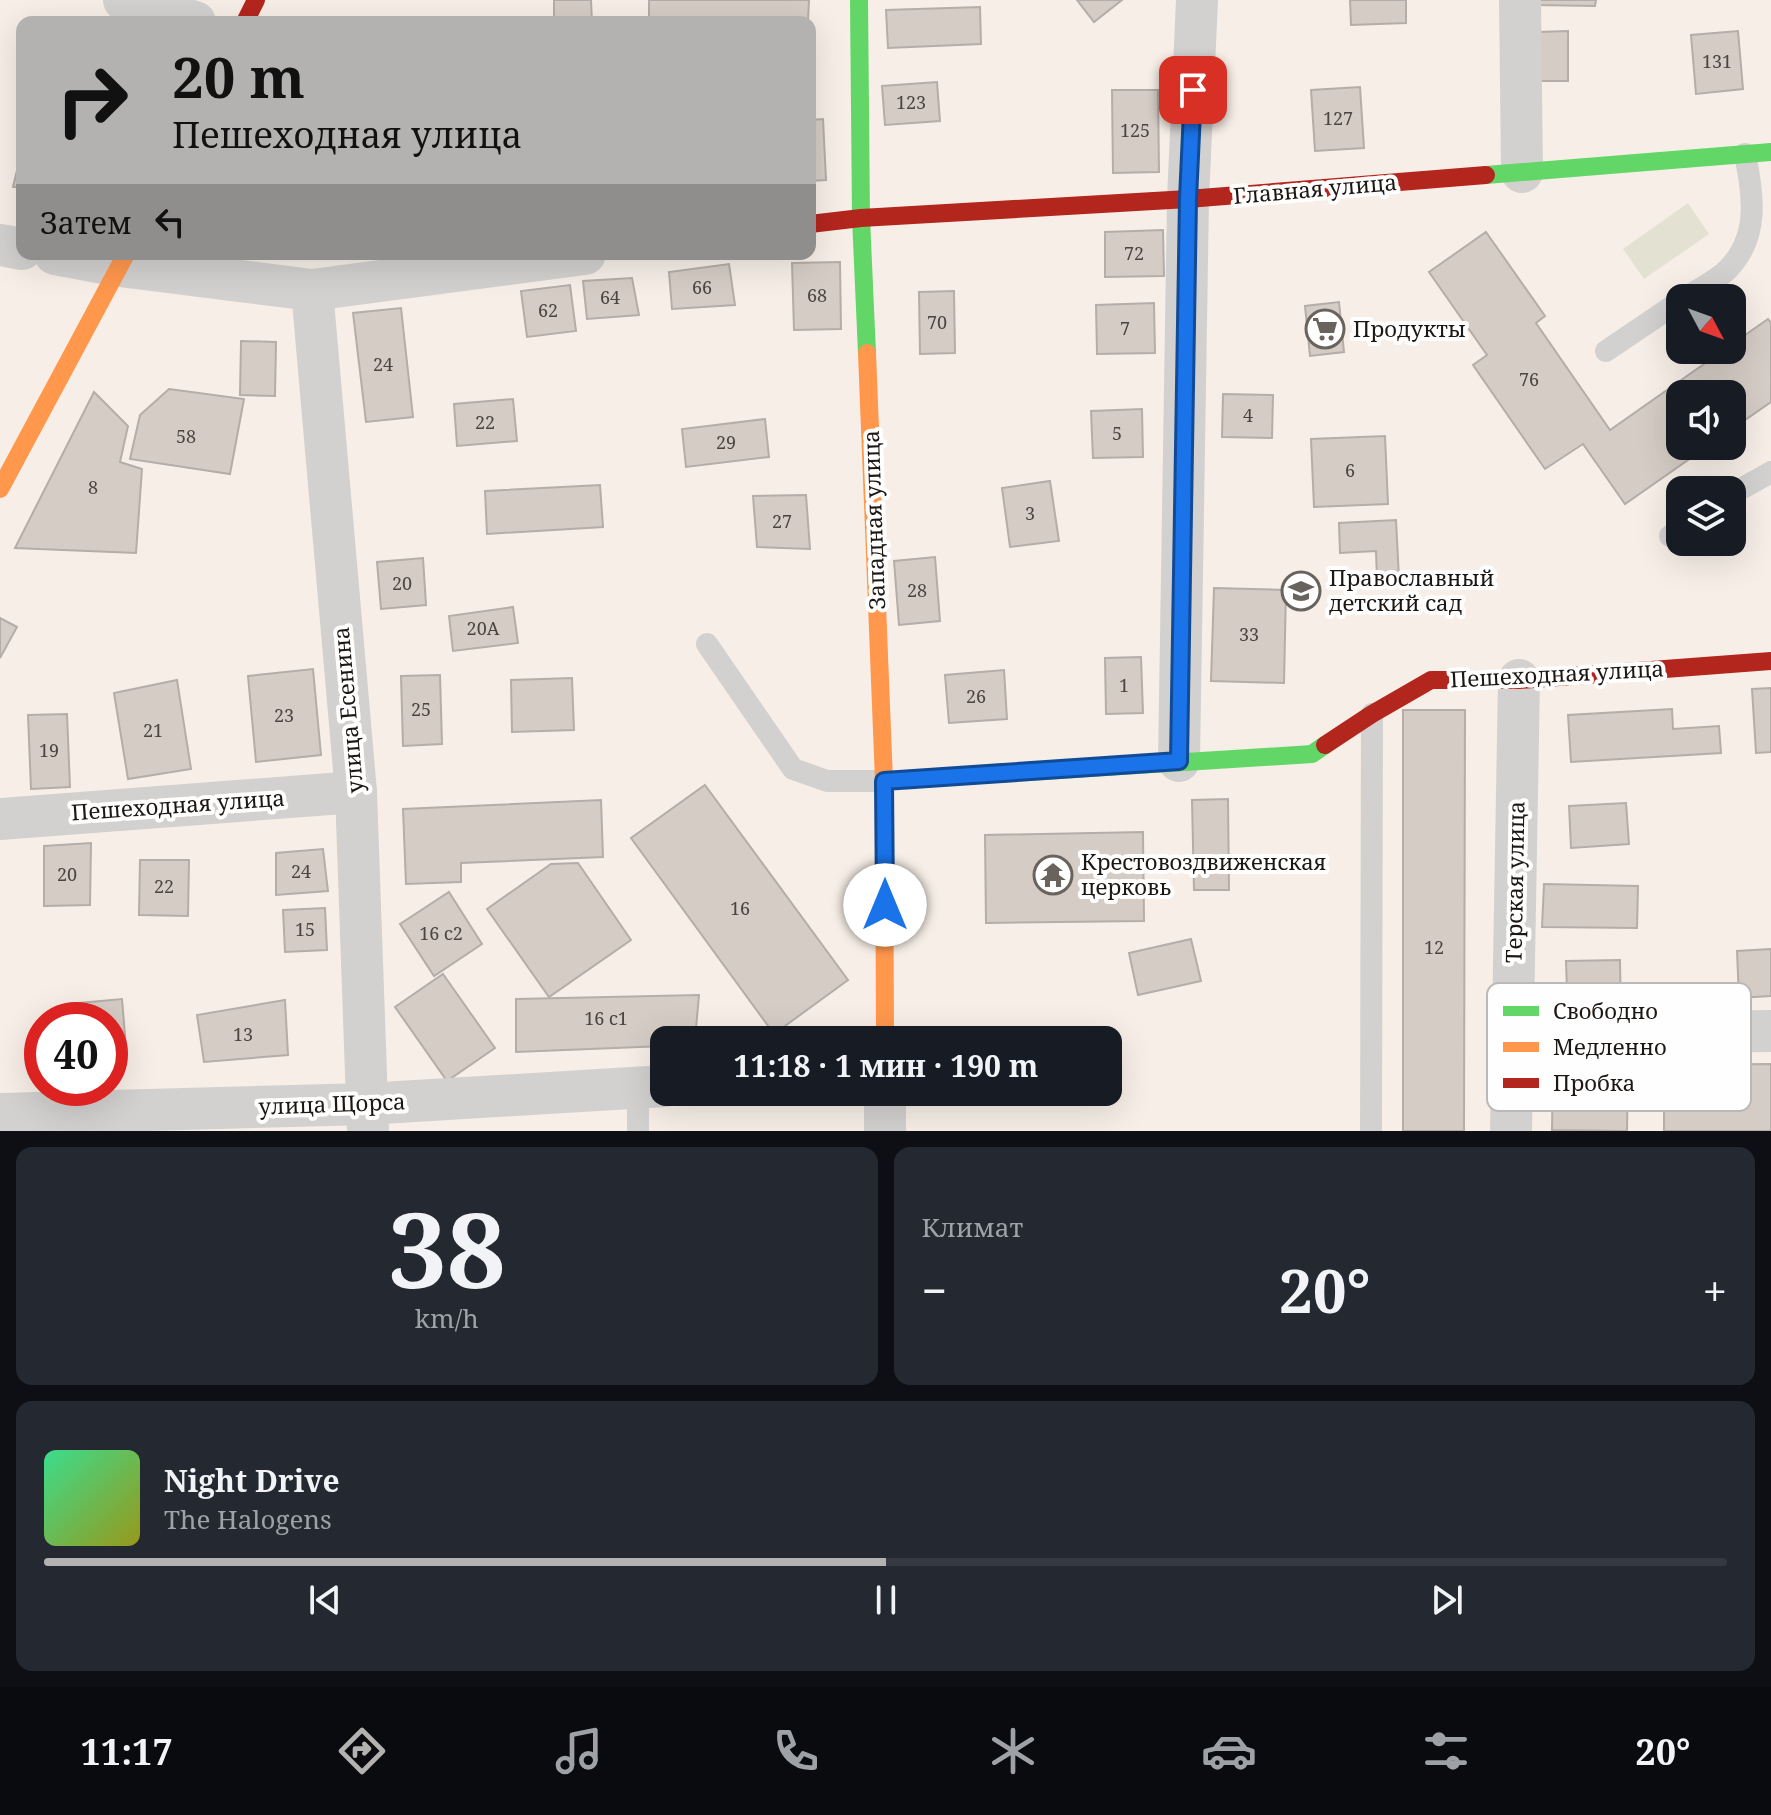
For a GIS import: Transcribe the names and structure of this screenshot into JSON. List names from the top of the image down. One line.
{"streets":{"street":["Главная улица","Западная улица","Пешеходная улица","улица Есенина","Терская улица","улица Щорса"]},"crossings":[["Главная улица","Западная улица"],["Западная улица","Пешеходная улица"],["Пешеходная улица","улица Есенина"],["Пешеходная улица","Терская улица"],["улица Есенина","улица Щорса"]],"places":{"supermarket":["Продукты"],"school or university":["Православный детский сад"],"temple":["Крестовоздвиженская церковь"]},"house_numbers":["131","123","127","125","72","66","68","64","62","70","7","24","76","4","22","5","58","29","6","8","3","27","20","28","20А","33","1","26","25","23","21","19","24","20","22","16","15","16 с2","12","16 с1","13"],"legend":["Свободно","Медленно","Пробка"],"north":"bottom right","page":{"turn":["20 m","Пешеходная улица"],"then":"Затем","limit":"40","trip":"11:18 · 1 мин · 190 m","tile":[["38","km/h"],"Климат"],"heat":["−","20°","+"],"song":["Night Drive","The Halogens"],"tabs":["11:17","20°"]}}
